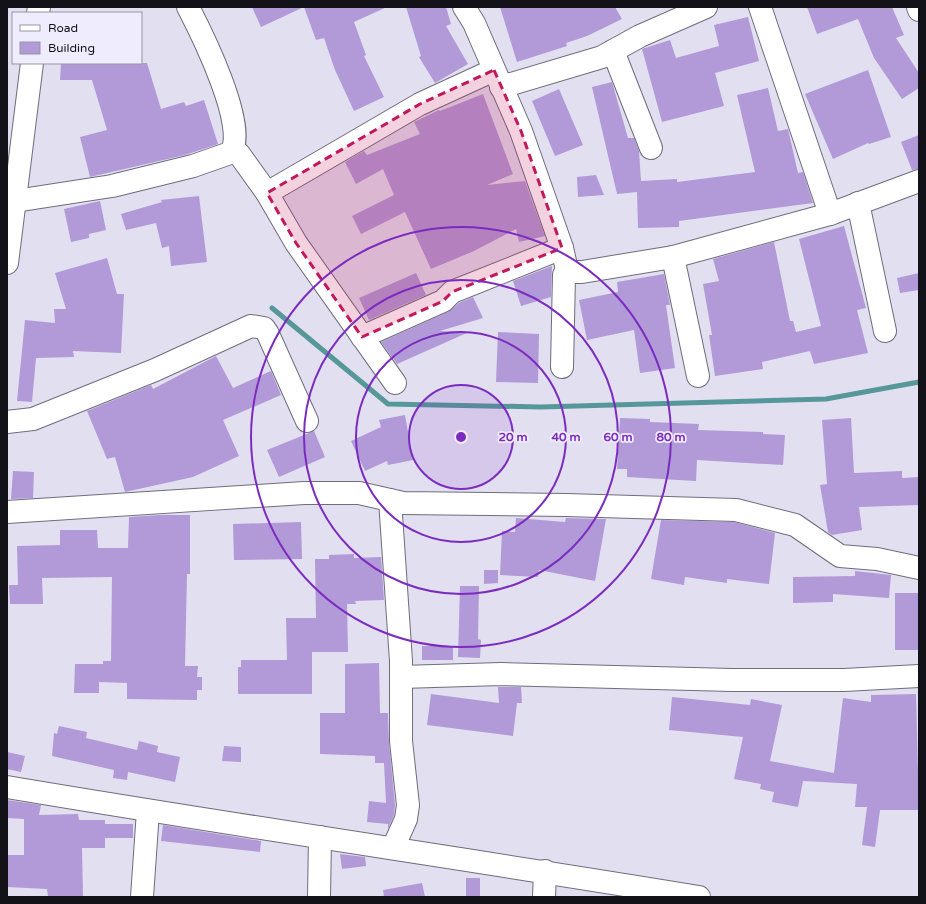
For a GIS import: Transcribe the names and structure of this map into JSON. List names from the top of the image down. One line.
{"legend":["Road","Building"],"rings":["20 m","40 m","60 m","80 m"]}
